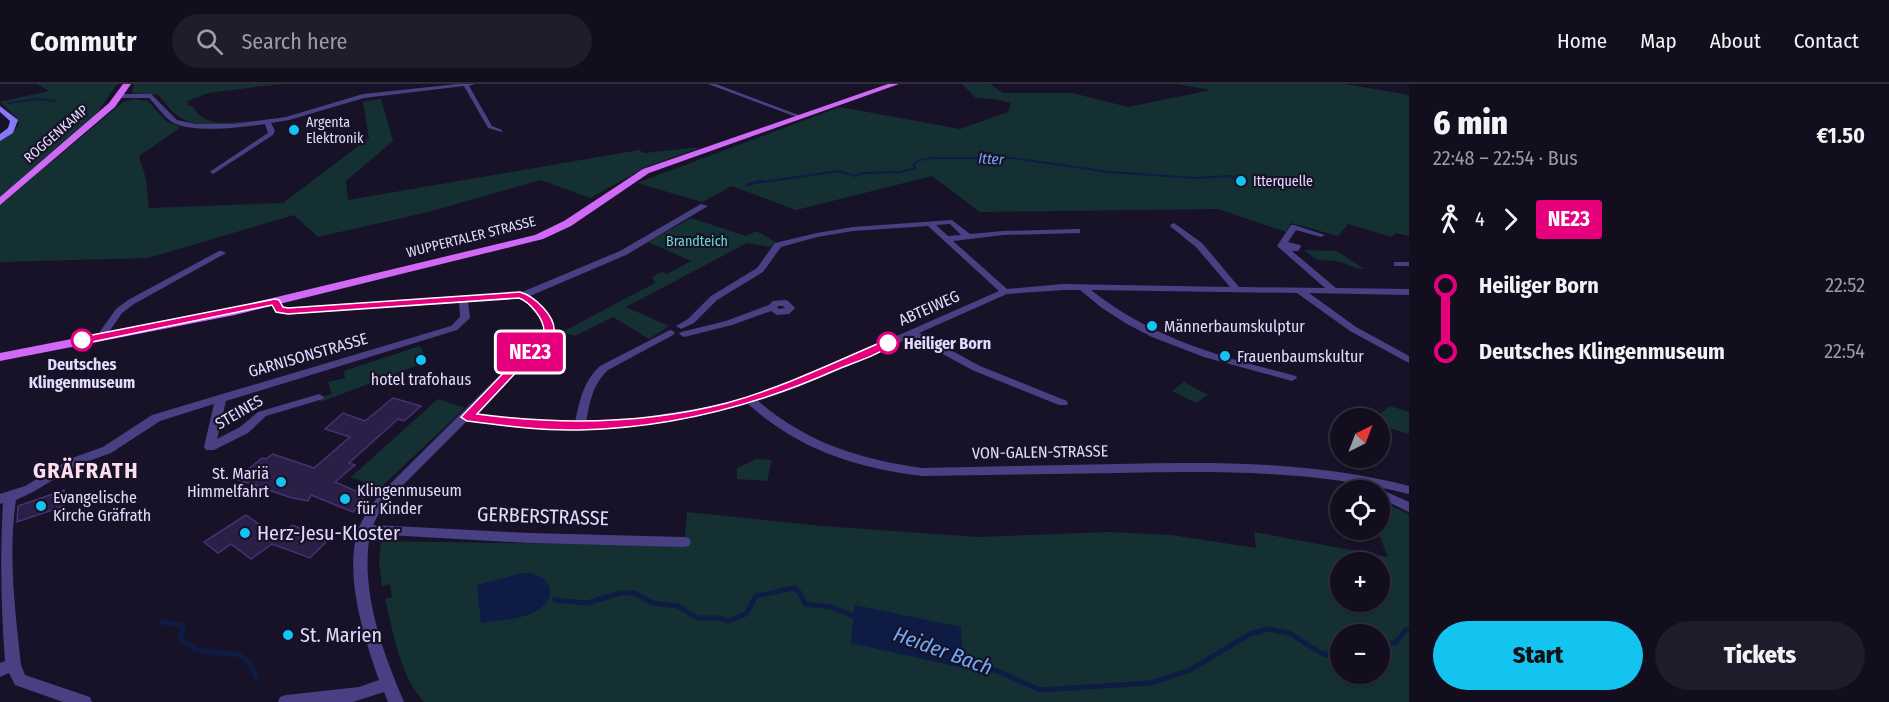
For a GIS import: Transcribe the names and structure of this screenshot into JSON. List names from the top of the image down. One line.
{"streets":{"main road":["ROGGENKAMP","WUPPERTALER STRASSE"],"street":["ABTEIWEG","GARNISONSTRASSE","STEINES","VON-GALEN-STRASSE","GERBERSTRASSE"]},"crossings":[["WUPPERTALER STRASSE","GARNISONSTRASSE"],["ABTEIWEG","VON-GALEN-STRASSE"],["GARNISONSTRASSE","STEINES"]],"districts":["GRÄFRATH"],"water":["Itter","Heider Bach"],"parks":["Brandteich"],"places":["Argenta Elektronik","Itterquelle","Männerbaumskulptur","Deutsches Klingenmuseum","Heiliger Born","Frauenbaumskultur","hotel trafohaus","St. Mariä Himmelfahrt","Klingenmuseum für Kinder","Evangelische Kirche Gräfrath","Herz-Jesu-Kloster","St. Marien"],"lines":["bus line NE23"],"north":"top right","page":{"header":"Commutr","search":"Search here","nav":["Home","Map","About","Contact"],"on_map":"NE23","heading":["6 min","22:48 – 22:54 · Bus","€1.50"],"legs":["4","NE23"],"list":[{"name":"Heiliger Born","value":"22:52"},{"name":"Deutsches Klingenmuseum","value":"22:54"}],"map_buttons":["+","−"],"buttons":["Start","Tickets"]}}
